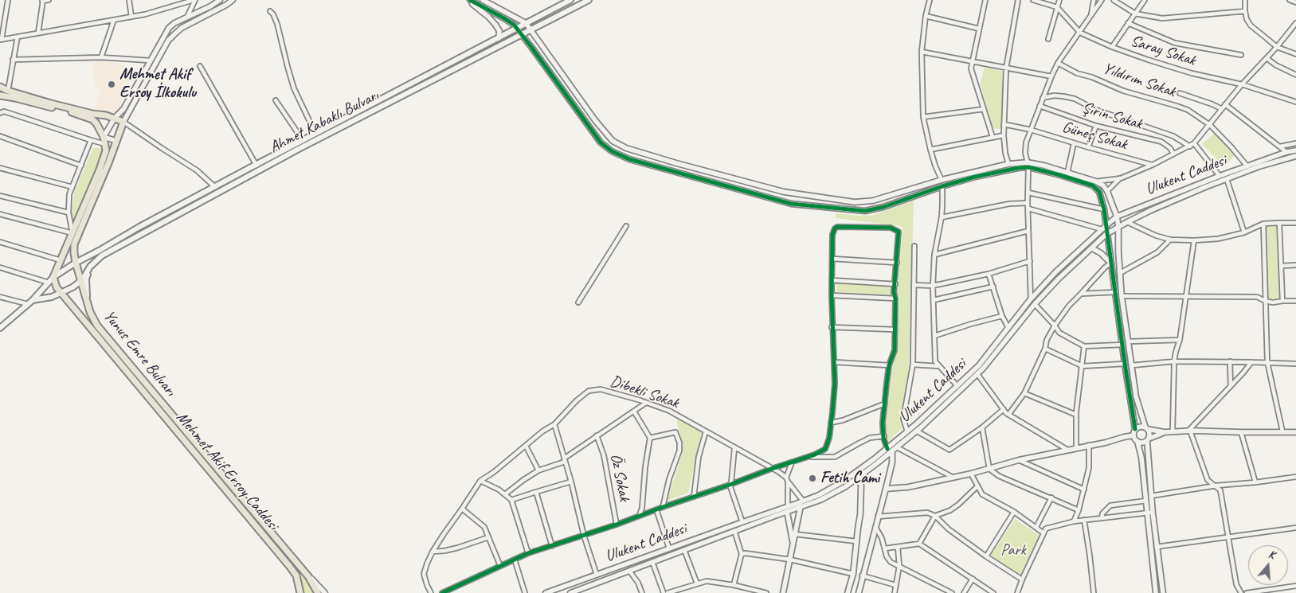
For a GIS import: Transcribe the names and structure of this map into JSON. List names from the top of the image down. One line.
{"streets":{"main road":["Ahmet Kabaklı Bulvarı","Yunus Emre Bulvarı","Mehmet Akif Ersoy Caddesi"],"street":["Saray Sokak","Yıldırım Sokak","Şirin Sokak","Güneş Sokak","Ulukent Caddesi","Dibekli Sokak","Öz Sokak"]},"crossings":[["Yıldırım Sokak","Ulukent Caddesi"],["Ahmet Kabaklı Bulvarı","Yunus Emre Bulvarı"],["Ahmet Kabaklı Bulvarı","Mehmet Akif Ersoy Caddesi"]],"parks":["Park"],"places":["Mehmet Akif Ersoy İlkokulu","Fetih Cami"],"north":"top"}
